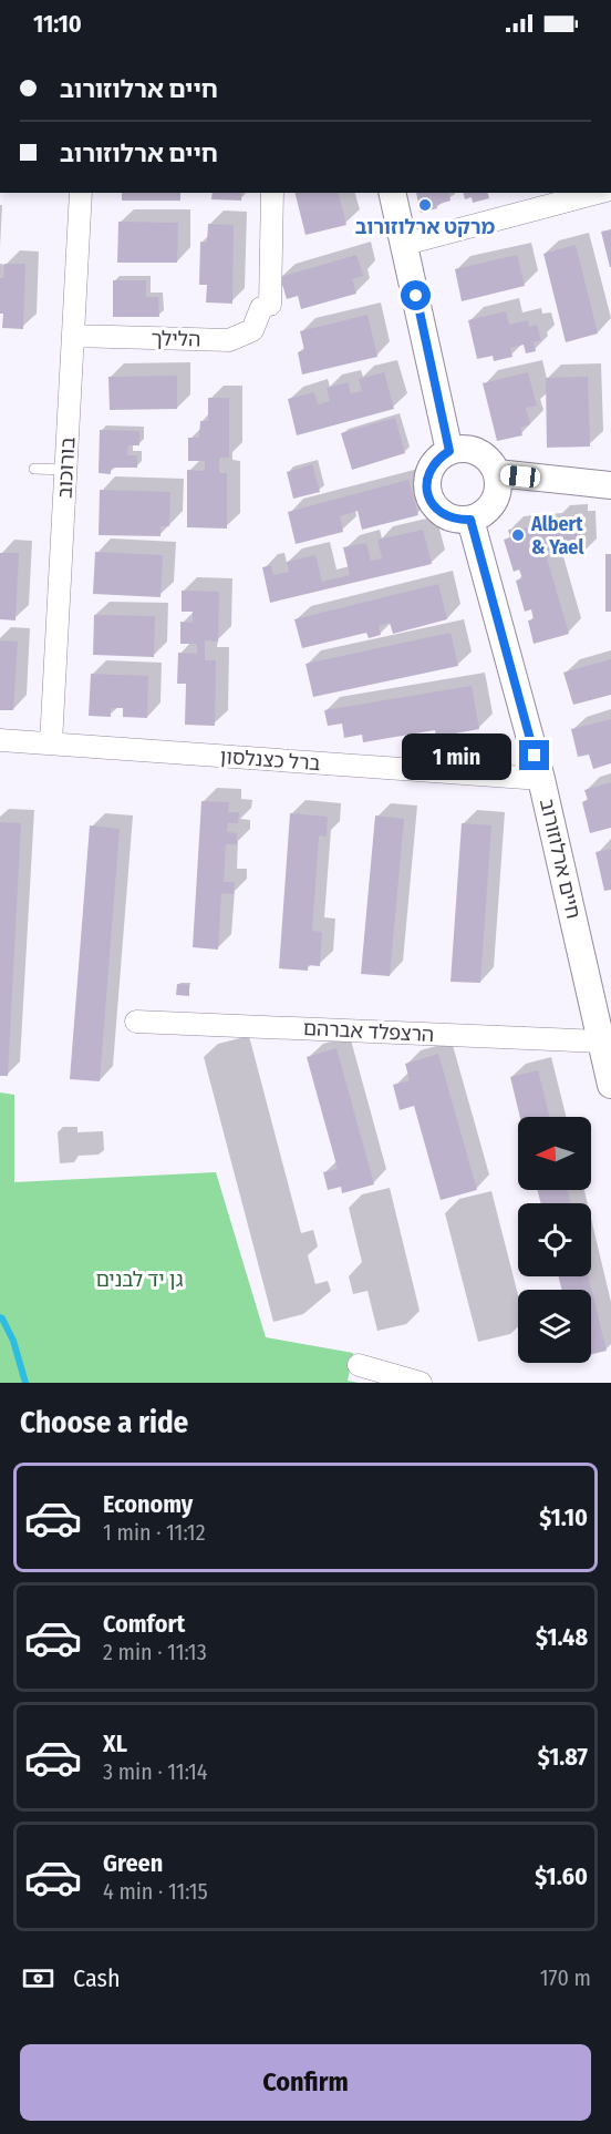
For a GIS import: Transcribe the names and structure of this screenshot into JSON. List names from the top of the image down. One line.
{"streets":{"street":["הלילך","בורוכוב","ברל כצנלסון","חיים ארלוזורוב","הרצפלד אברהם"]},"crossings":[["הלילך","בורוכוב"],["בורוכוב","ברל כצנלסון"],["ברל כצנלסון","חיים ארלוזורוב"],["חיים ארלוזורוב","הרצפלד אברהם"]],"parks":["גן יד לבנים"],"places":["מרקט ארלוזורוב","Albert & Yael"],"north":"left","page":{"status":"11:10","banner":["חיים ארלוזורוב","חיים ארלוזורוב"],"bubble":"1 min","heading":"Choose a ride","list":[{"name":"Economy","note":"1 min · 11:12","value":"$1.10"},{"name":"Comfort","note":"2 min · 11:13","value":"$1.48"},{"name":"XL","note":"3 min · 11:14","value":"$1.87"},{"name":"Green","note":"4 min · 11:15","value":"$1.60"}],"pay":["Cash","170 m"],"buttons":"Confirm"}}
